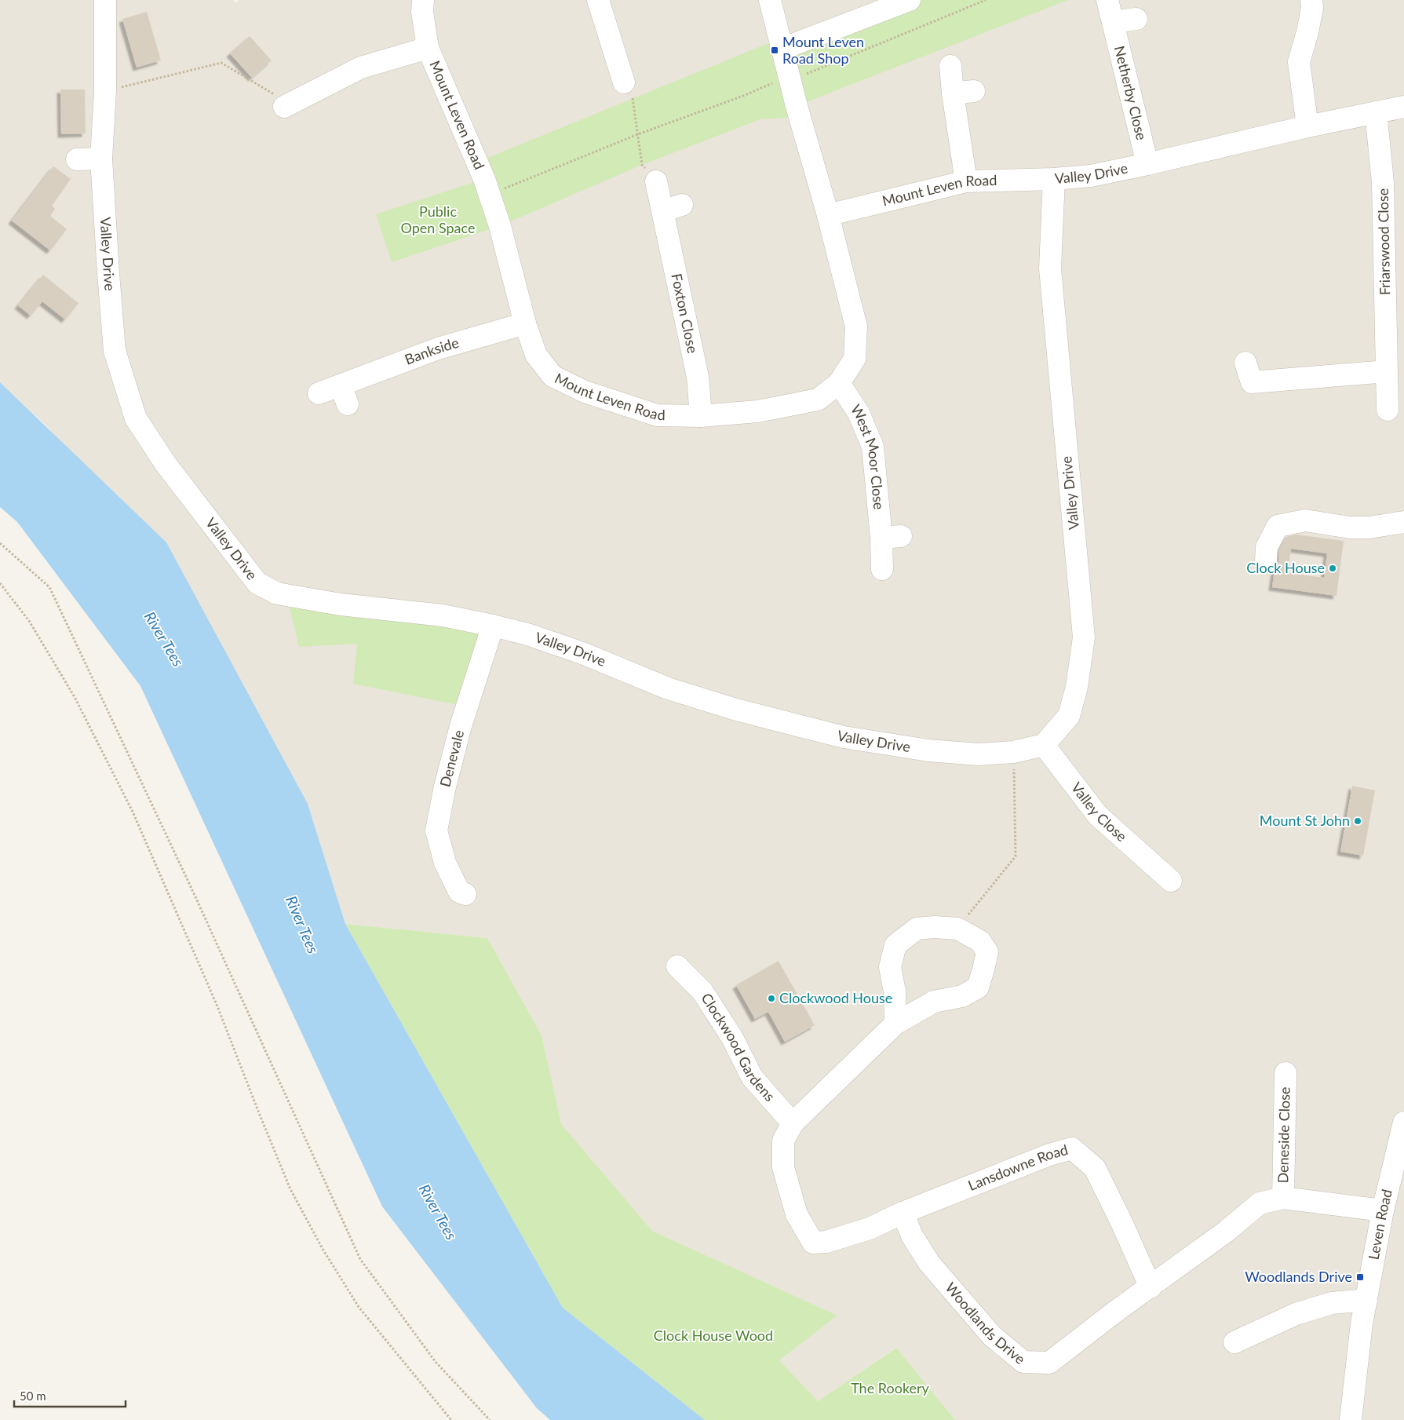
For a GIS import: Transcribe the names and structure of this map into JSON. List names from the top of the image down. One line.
{"streets":{"street":["Netherby Close","Mount Leven Road","Valley Drive","Friarswood Close","Foxton Close","Bankside","West Moor Close","Denevale","Valley Close","Clockwood Gardens","Deneside Close","Lansdowne Road","Leven Road","Woodlands Drive"]},"crossings":[["Netherby Close","Valley Drive"],["Mount Leven Road","Valley Drive"],["Mount Leven Road","Foxton Close"],["Mount Leven Road","Bankside"],["Mount Leven Road","West Moor Close"],["Valley Drive","Friarswood Close"],["Valley Drive","Denevale"],["Valley Drive","Valley Close"],["Clockwood Gardens","Lansdowne Road"],["Deneside Close","Woodlands Drive"],["Lansdowne Road","Woodlands Drive"],["Leven Road","Woodlands Drive"]],"water":["River Tees"],"parks":["Public Open Space","Clock House Wood","The Rookery"],"places":{"transit":["Mount Leven Road Shop","Woodlands Drive"],"other":["Clock House","Mount St John","Clockwood House"]},"scale_bar":"50 m"}
